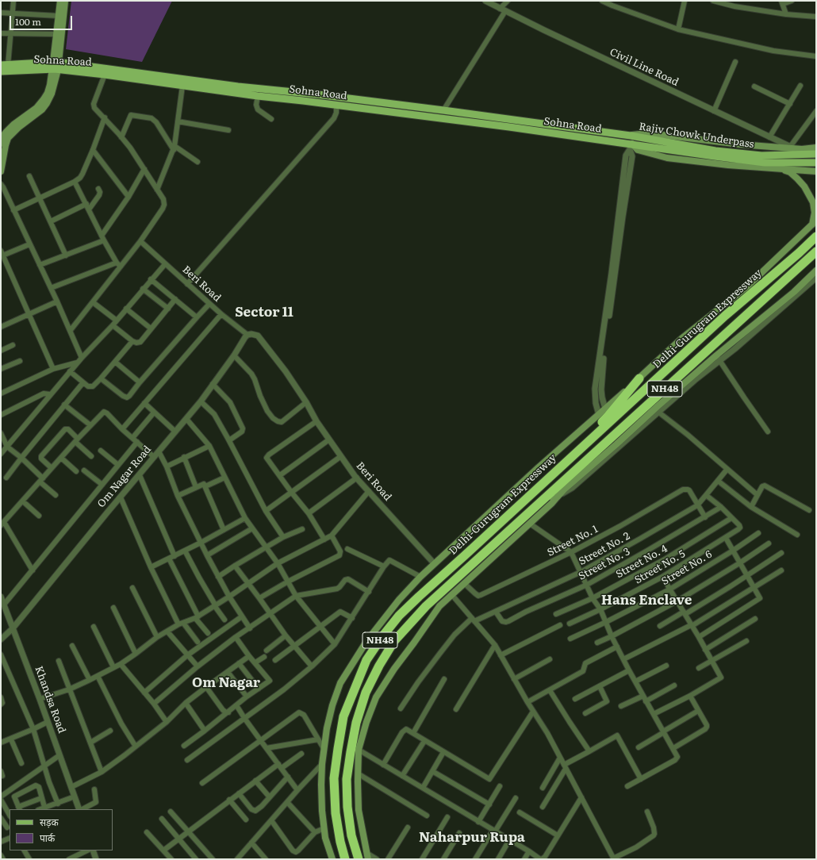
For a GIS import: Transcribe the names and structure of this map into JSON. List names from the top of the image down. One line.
{"streets":{"highway":["Delhi-Gurugram Expressway","NH48"],"main road":["Sohna Road","Rajiv Chowk Underpass"],"street":["Civil Line Road","Beri Road","Om Nagar Road","Street No. 1","Street No. 2","Street No. 4","Street No. 3","Street No. 5","Street No. 6","Khandsa Road"]},"crossings":[["Sohna Road","Rajiv Chowk Underpass"],["Beri Road","Om Nagar Road"],["Om Nagar Road","Khandsa Road"],["Street No. 1","Street No. 2"],["Street No. 2","Street No. 3"],["Street No. 4","Street No. 5"]],"districts":["Sector 11","Hans Enclave","Om Nagar","Naharpur Rupa"],"legend":["सड़क","पार्क"],"scale_bar":"100 m"}
